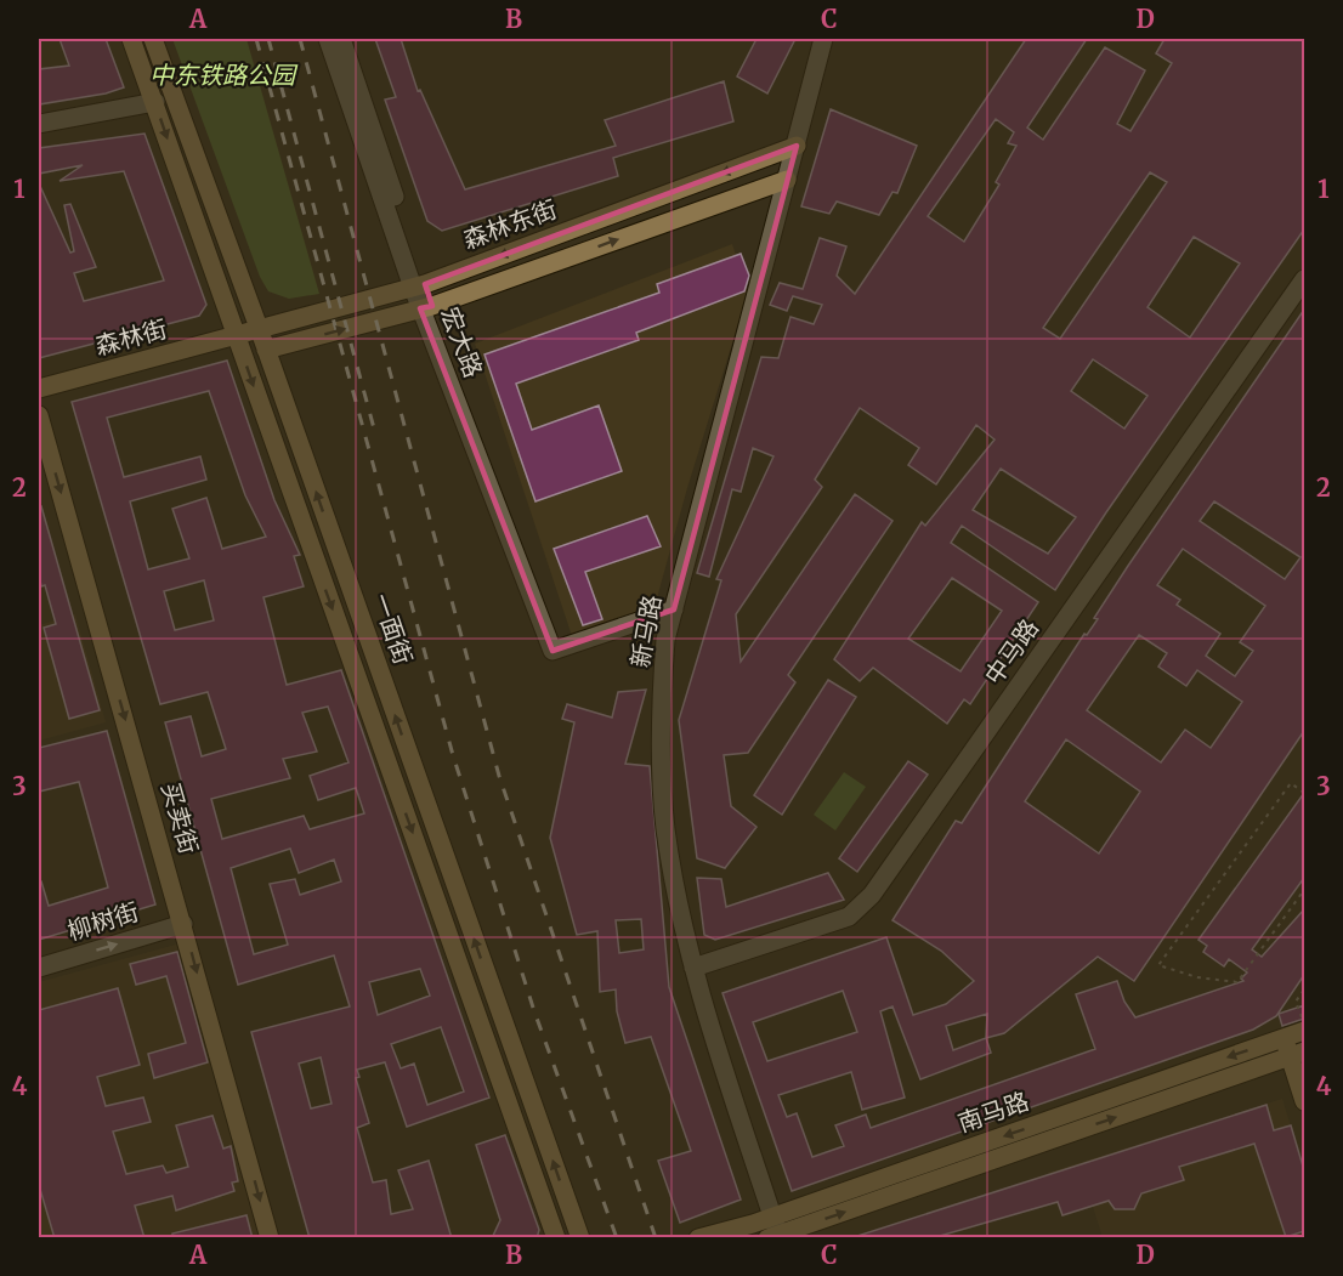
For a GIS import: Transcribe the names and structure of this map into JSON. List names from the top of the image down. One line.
{"streets":{"main road":["森林东街","森林街","一面街","买卖街","南马路"],"street":["宏大路","新马路","中马路","柳树街"]},"crossings":[["森林东街","森林街"],["森林东街","宏大路"],["森林东街","一面街"],["森林东街","新马路"],["森林街","一面街"],["宏大路","新马路"],["新马路","中马路"],["新马路","南马路"],["买卖街","柳树街"]],"one_way":["买卖街","柳树街"],"parks":["中东铁路公园"],"grid":{"columns":["A","B","C","D"],"rows":["1","2","3","4"]}}
